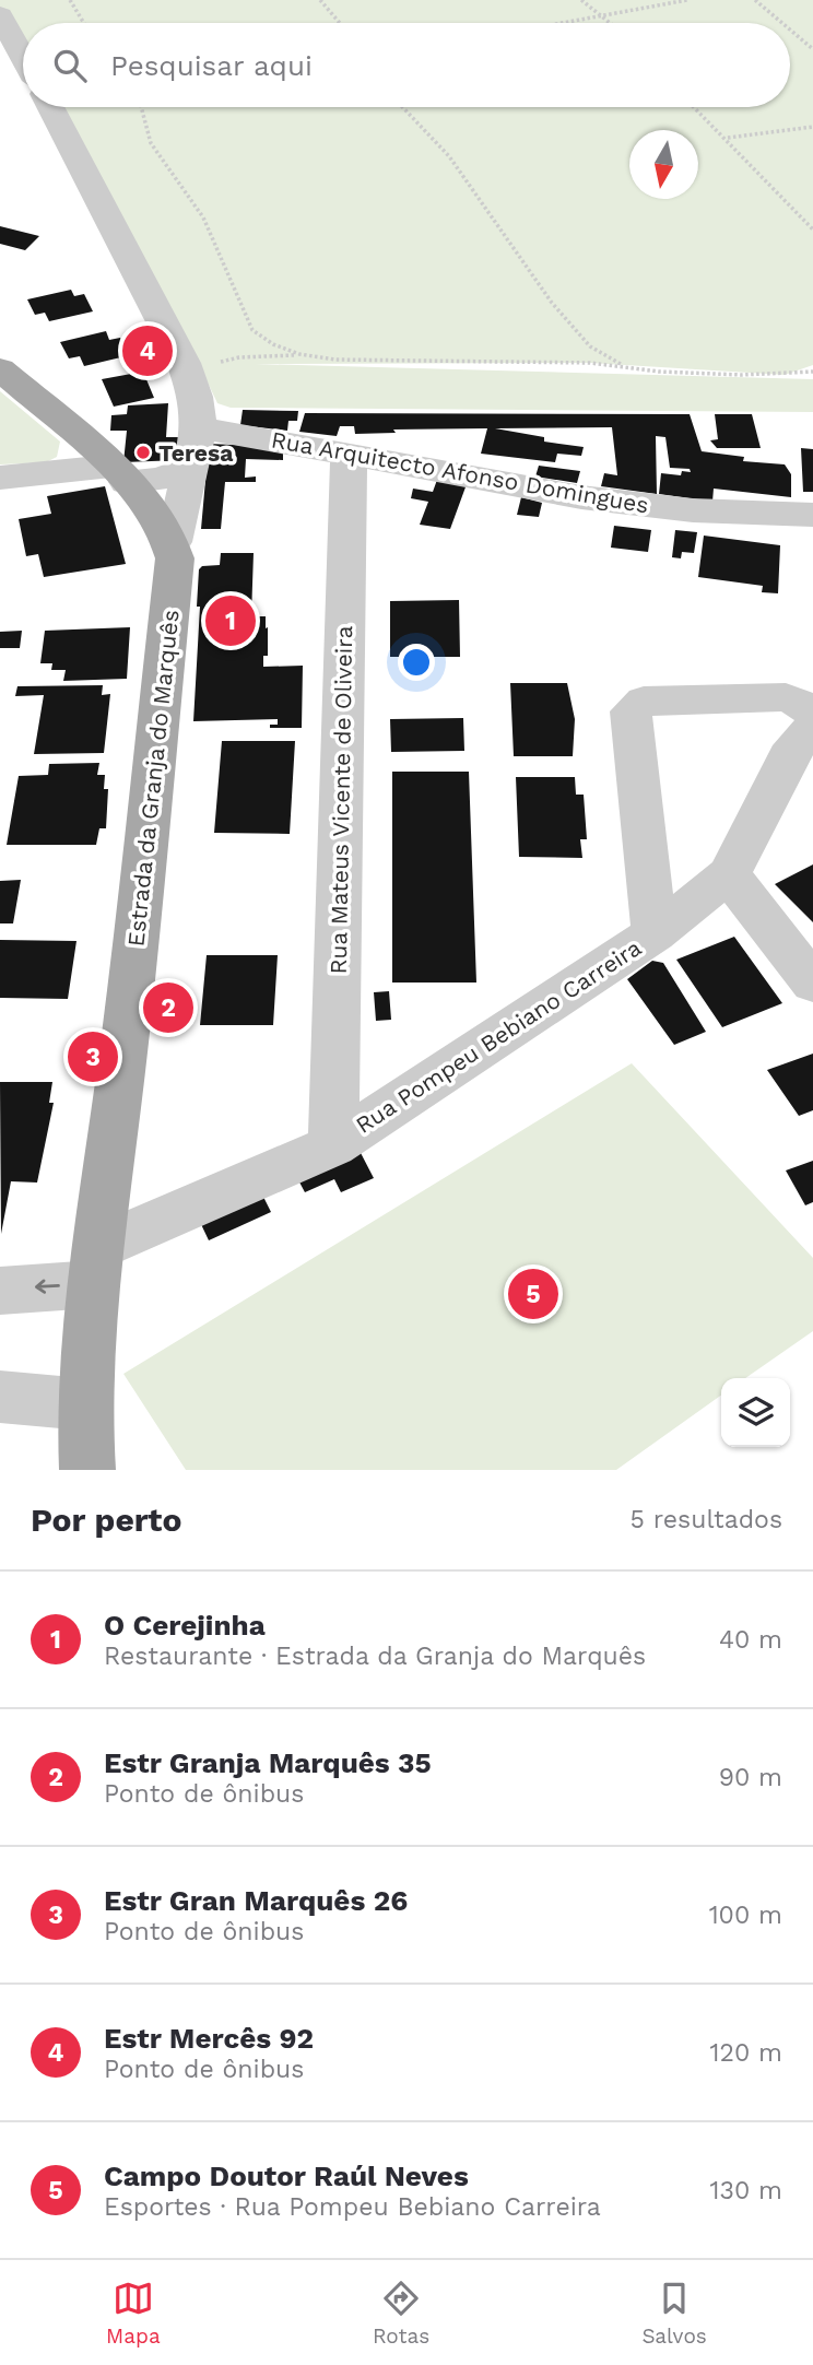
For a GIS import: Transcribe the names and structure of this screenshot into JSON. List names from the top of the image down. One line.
{"streets":{"main road":["Estrada da Granja do Marquês"],"street":["Rua Arquitecto Afonso Domingues","Rua Mateus Vicente de Oliveira","Rua Pompeu Bebiano Carreira"]},"crossings":[["Rua Arquitecto Afonso Domingues","Estrada da Granja do Marquês"],["Rua Arquitecto Afonso Domingues","Rua Mateus Vicente de Oliveira"],["Estrada da Granja do Marquês","Rua Pompeu Bebiano Carreira"],["Rua Mateus Vicente de Oliveira","Rua Pompeu Bebiano Carreira"]],"places":["Teresa"],"north":"bottom","page":{"search":"Pesquisar aqui","pins":["4","1","2","3","5"],"heading":["Por perto","5 resultados"],"list":[{"mark":"1","name":"O Cerejinha","note":"Restaurante · Estrada da Granja do Marquês","value":"40 m"},{"mark":"2","name":"Estr Granja Marquês 35","note":"Ponto de ônibus","value":"90 m"},{"mark":"3","name":"Estr Gran Marquês 26","note":"Ponto de ônibus","value":"100 m"},{"mark":"4","name":"Estr Mercês 92","note":"Ponto de ônibus","value":"120 m"},{"mark":"5","name":"Campo Doutor Raúl Neves","note":"Esportes · Rua Pompeu Bebiano Carreira","value":"130 m"}],"nav":["Mapa","Rotas","Salvos"]}}
